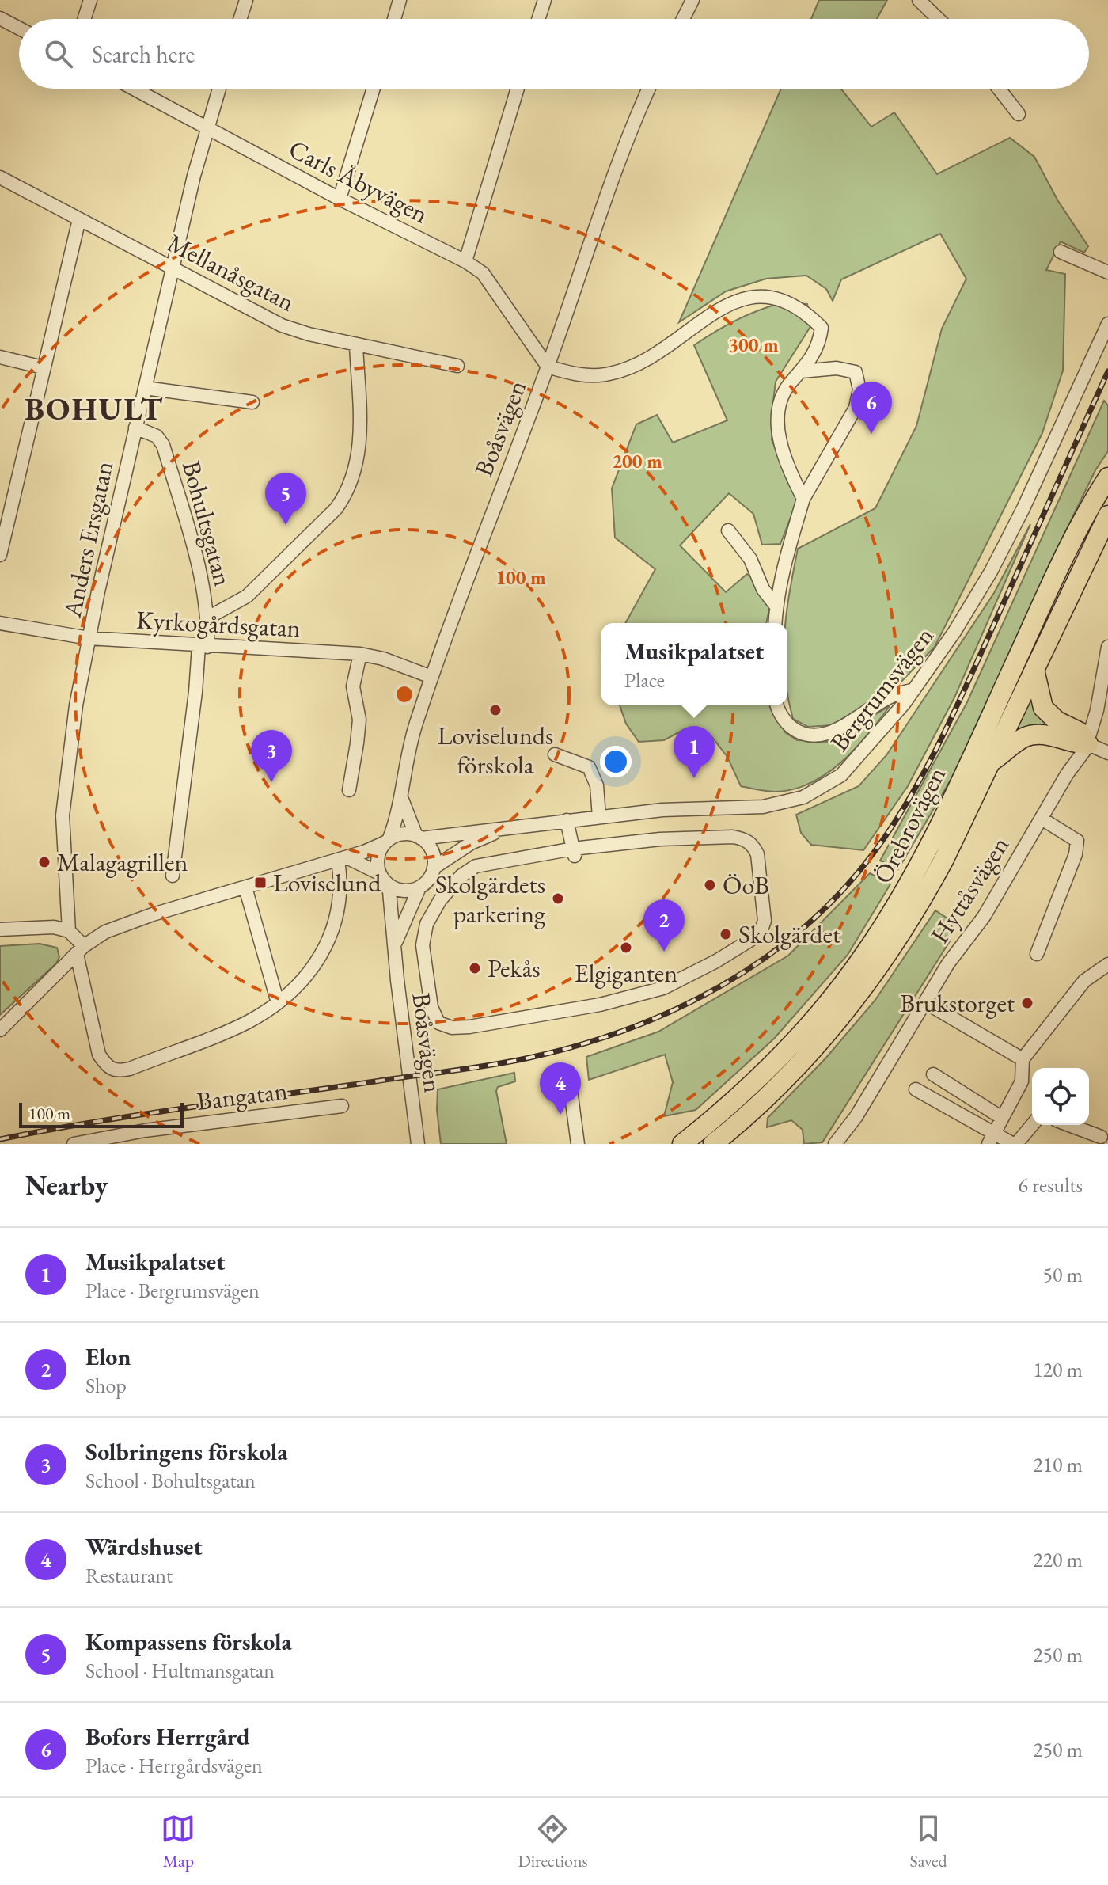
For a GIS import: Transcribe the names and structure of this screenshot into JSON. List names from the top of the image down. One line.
{"streets":{"highway":["Örebrovägen"],"street":["Carls Åbyvägen","Mellanåsgatan","Boåsvägen","Bohultsgatan","Anders Ersgatan","Kyrkogårdsgatan","Bergrumsvägen","Hyttåsvägen","Bangatan"]},"crossings":[["Carls Åbyvägen","Boåsvägen"],["Carls Åbyvägen","Anders Ersgatan"],["Mellanåsgatan","Anders Ersgatan"],["Boåsvägen","Kyrkogårdsgatan"],["Boåsvägen","Bergrumsvägen"],["Bohultsgatan","Anders Ersgatan"],["Bohultsgatan","Kyrkogårdsgatan"],["Anders Ersgatan","Kyrkogårdsgatan"]],"districts":["BOHULT"],"places":{"other":["Loviselunds förskola","Malagagrillen","ÖoB","Skolgärdets parkering","Skolgärdet","Elgiganten","Pekås","Brukstorget"],"transit":["Loviselund"]},"scale_bar":"100 m","page":{"search":"Search here","pins":["6","5","1","3","2","4"],"popup":["Musikpalatset","Place"],"scale":"100 m","heading":["Nearby","6 results"],"list":[{"mark":"1","name":"Musikpalatset","note":"Place · Bergrumsvägen","value":"50 m"},{"mark":"2","name":"Elon","note":"Shop","value":"120 m"},{"mark":"3","name":"Solbringens förskola","note":"School · Bohultsgatan","value":"210 m"},{"mark":"4","name":"Wärdshuset","note":"Restaurant","value":"220 m"},{"mark":"5","name":"Kompassens förskola","note":"School · Hultmansgatan","value":"250 m"},{"mark":"6","name":"Bofors Herrgård","note":"Place · Herrgårdsvägen","value":"250 m"}],"nav":["Map","Directions","Saved"]},"rings":["300 m","200 m","100 m"]}
